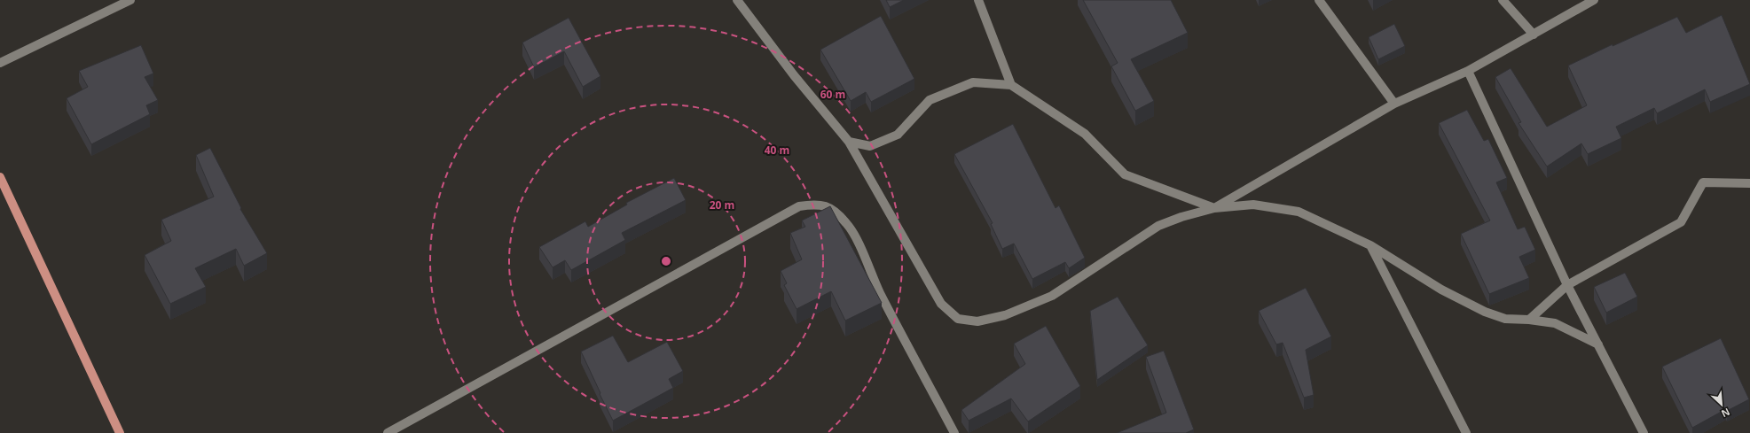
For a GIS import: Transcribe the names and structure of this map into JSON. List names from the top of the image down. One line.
{"north":"bottom right","rings":["60 m","40 m","20 m"]}
